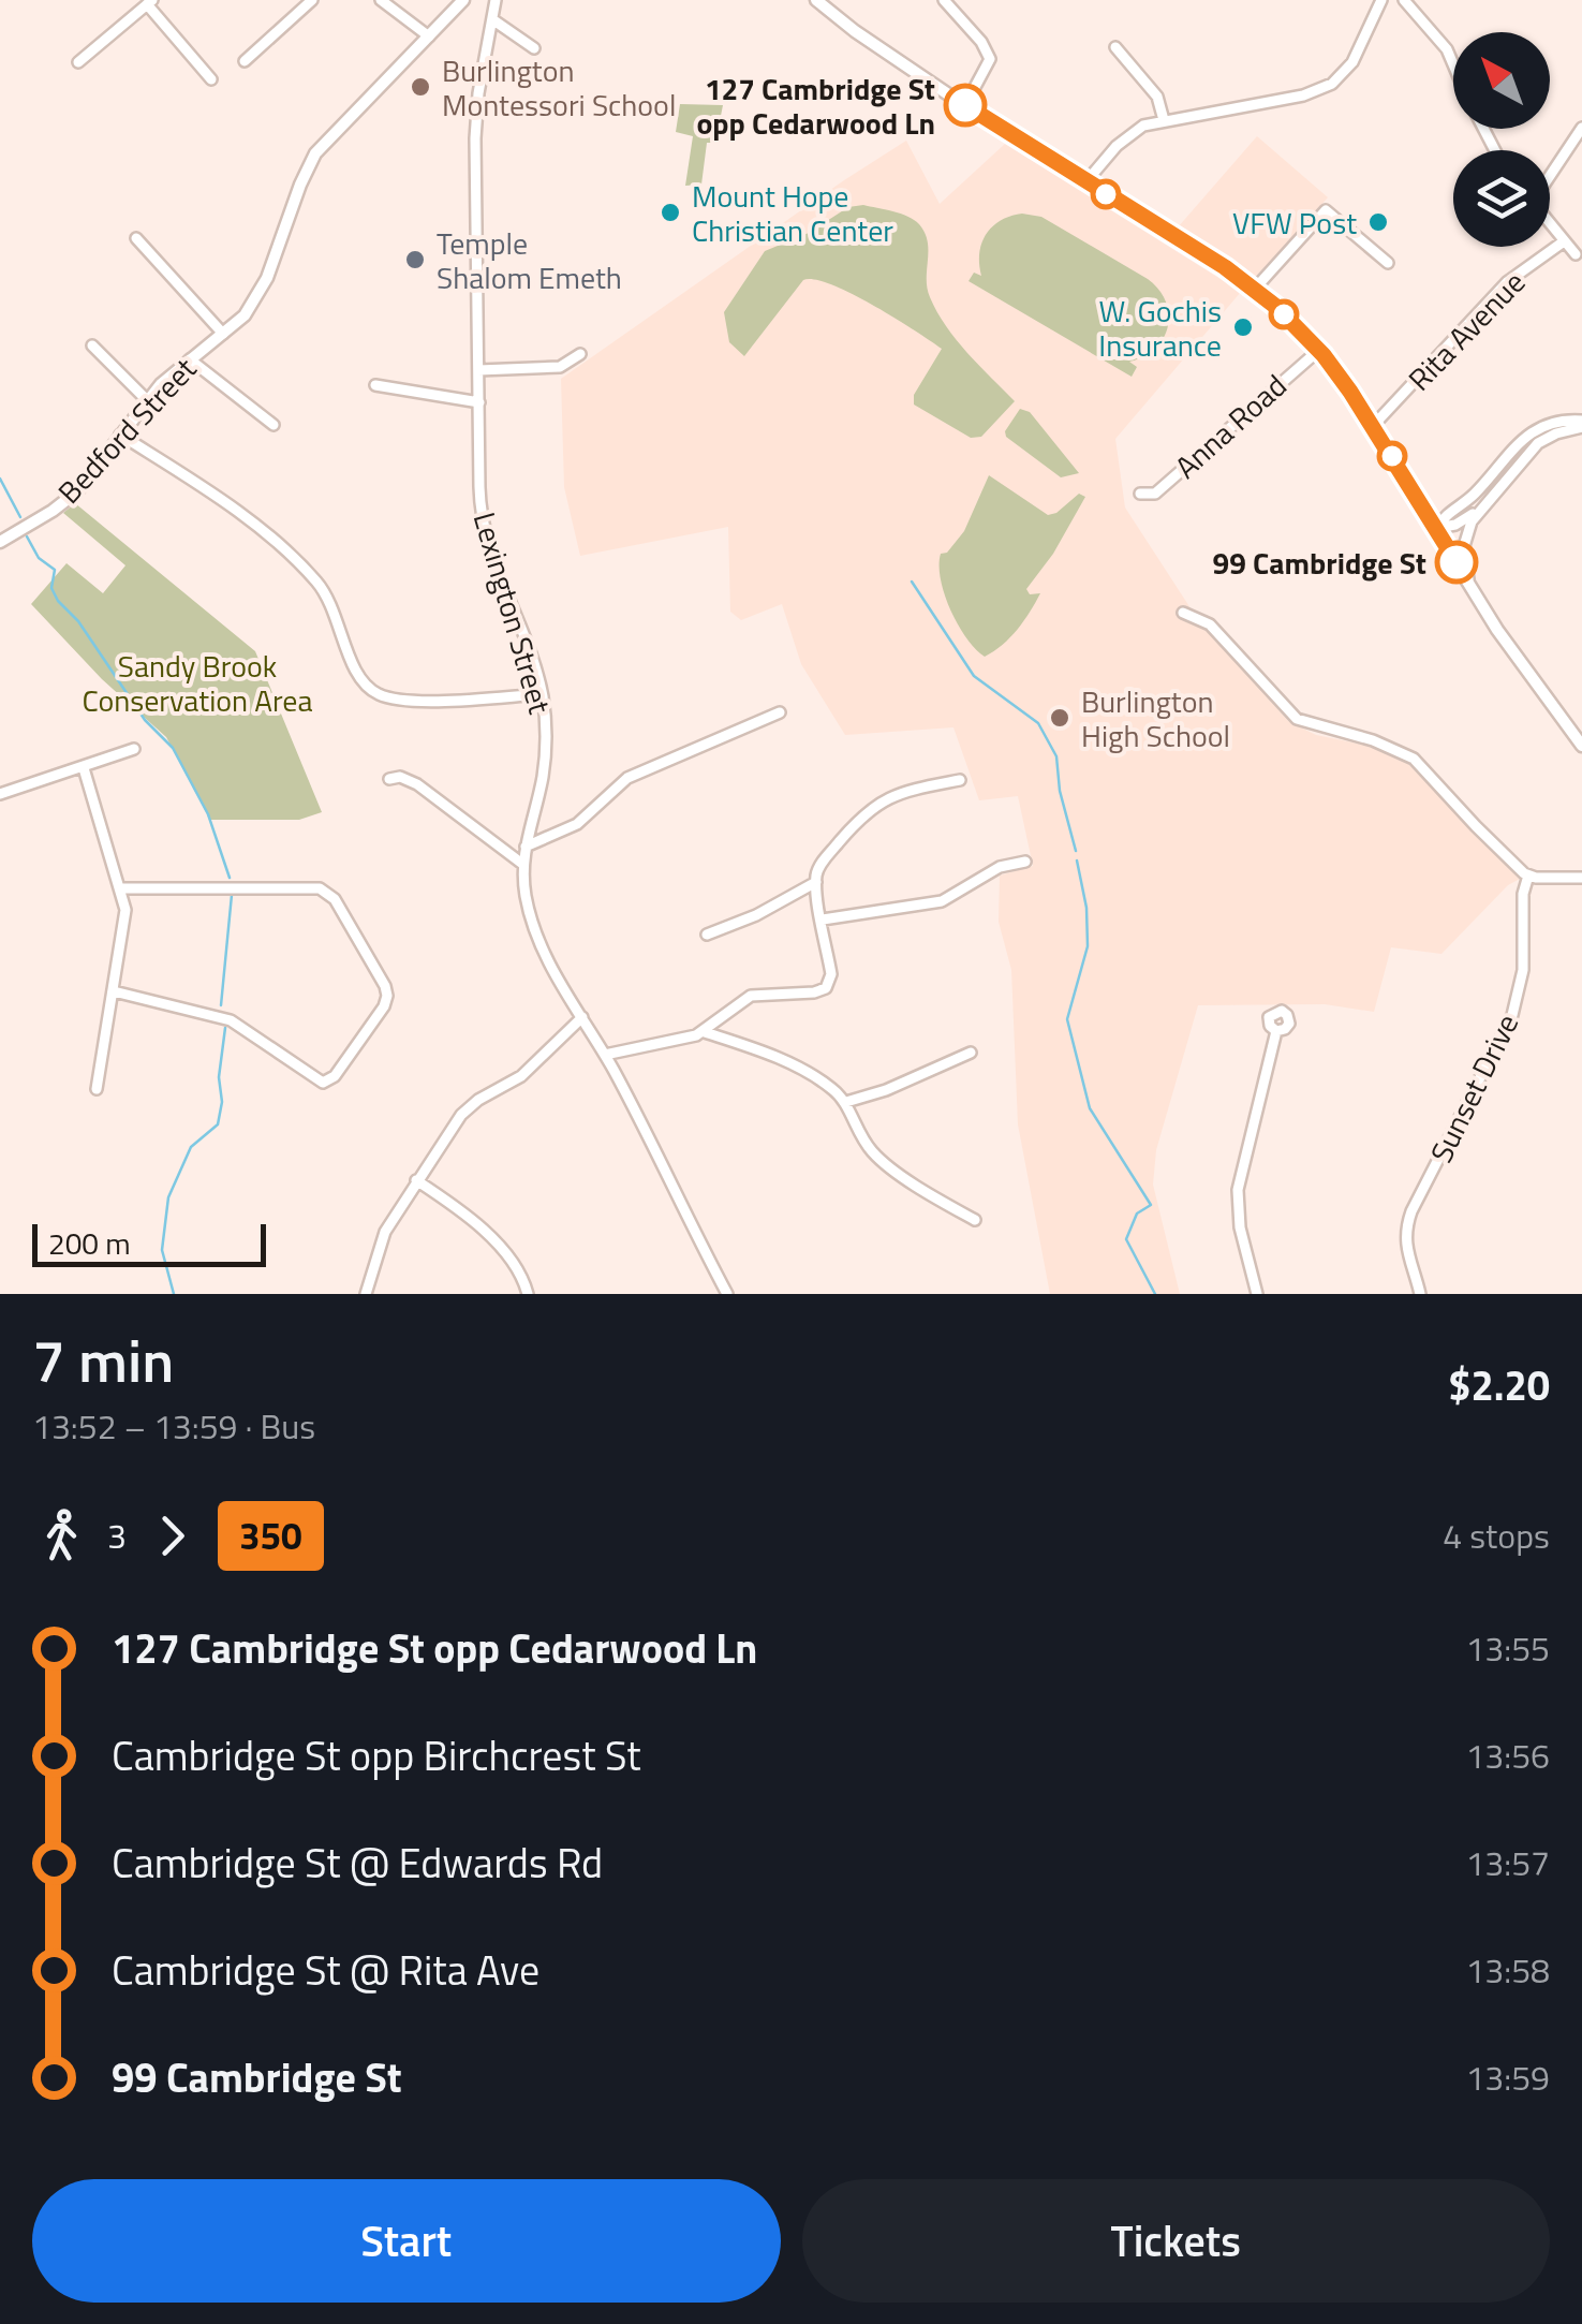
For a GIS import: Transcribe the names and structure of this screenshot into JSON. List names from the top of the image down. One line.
{"streets":{"main road":["Bedford Street"],"street":["Rita Avenue","Anna Road","Lexington Street","Sunset Drive"]},"parks":["Sandy Brook Conservation Area"],"places":["Burlington Montessori School","127 Cambridge St opp Cedarwood Ln","Mount Hope Christian Center","VFW Post","Temple Shalom Emeth","W. Gochis Insurance","99 Cambridge St","Burlington High School"],"lines":["bus line 350"],"scale_bar":"200 m","north":"top left","page":{"scale":"200 m","heading":["7 min","13:52 – 13:59 · Bus","$2.20"],"legs":["3","350","4 stops"],"list":[{"name":"127 Cambridge St opp Cedarwood Ln","value":"13:55"},{"name":"Cambridge St opp Birchcrest St","value":"13:56"},{"name":"Cambridge St @ Edwards Rd","value":"13:57"},{"name":"Cambridge St @ Rita Ave","value":"13:58"},{"name":"99 Cambridge St","value":"13:59"}],"buttons":["Start","Tickets"]}}
